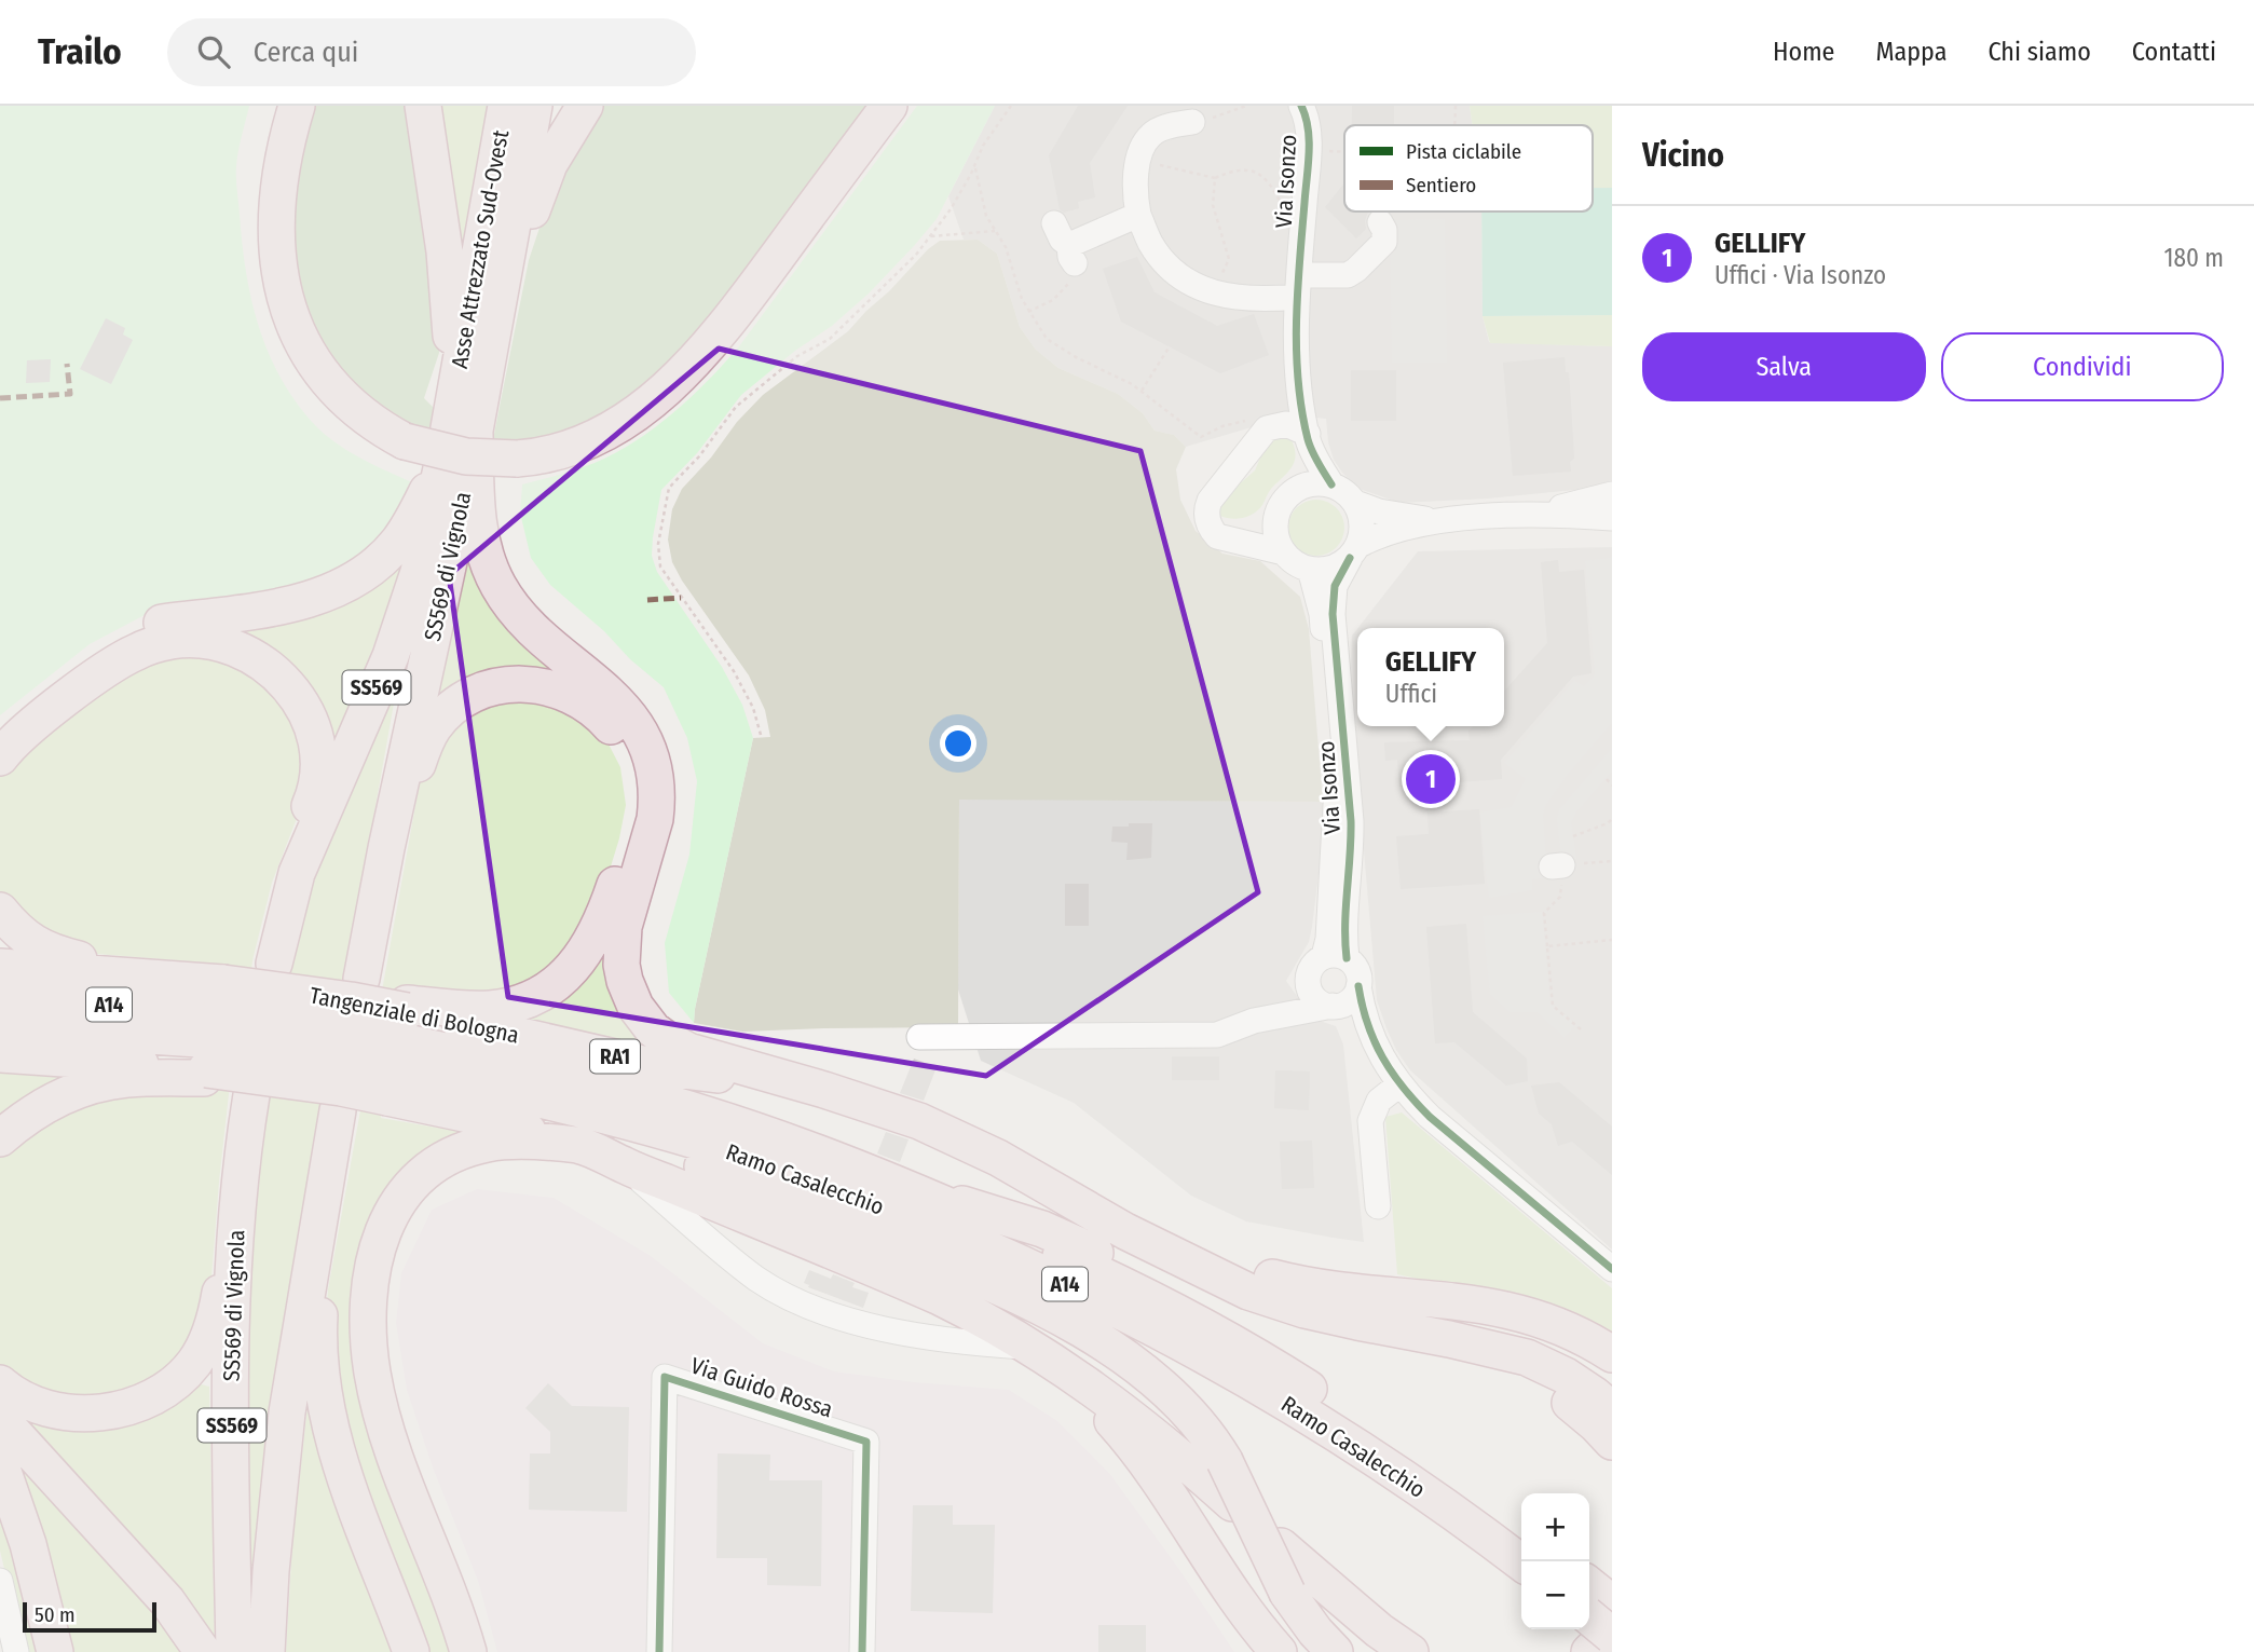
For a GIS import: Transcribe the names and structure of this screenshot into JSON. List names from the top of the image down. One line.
{"streets":{"highway":["Asse Attrezzato Sud-Ovest","SS569 di Vignola","SS569","A14","Tangenziale di Bologna","RA1","Ramo Casalecchio"],"street":["Via Isonzo","Via Guido Rossa"]},"crossings":[["Asse Attrezzato Sud-Ovest","SS569 di Vignola"],["SS569 di Vignola","Tangenziale di Bologna"],["Tangenziale di Bologna","RA1"],["Tangenziale di Bologna","Ramo Casalecchio"]],"legend":["Pista ciclabile","Sentiero"],"scale_bar":"50 m","page":{"header":"Trailo","search":"Cerca qui","nav":["Home","Mappa","Chi siamo","Contatti"],"heading":"Vicino","list":[{"mark":"1","name":"GELLIFY","note":"Uffici · Via Isonzo","value":"180 m"}],"buttons":["Salva","Condividi"],"popup":["GELLIFY","Uffici"],"pins":"1","map_buttons":["+","−"],"scale":"50 m"}}
